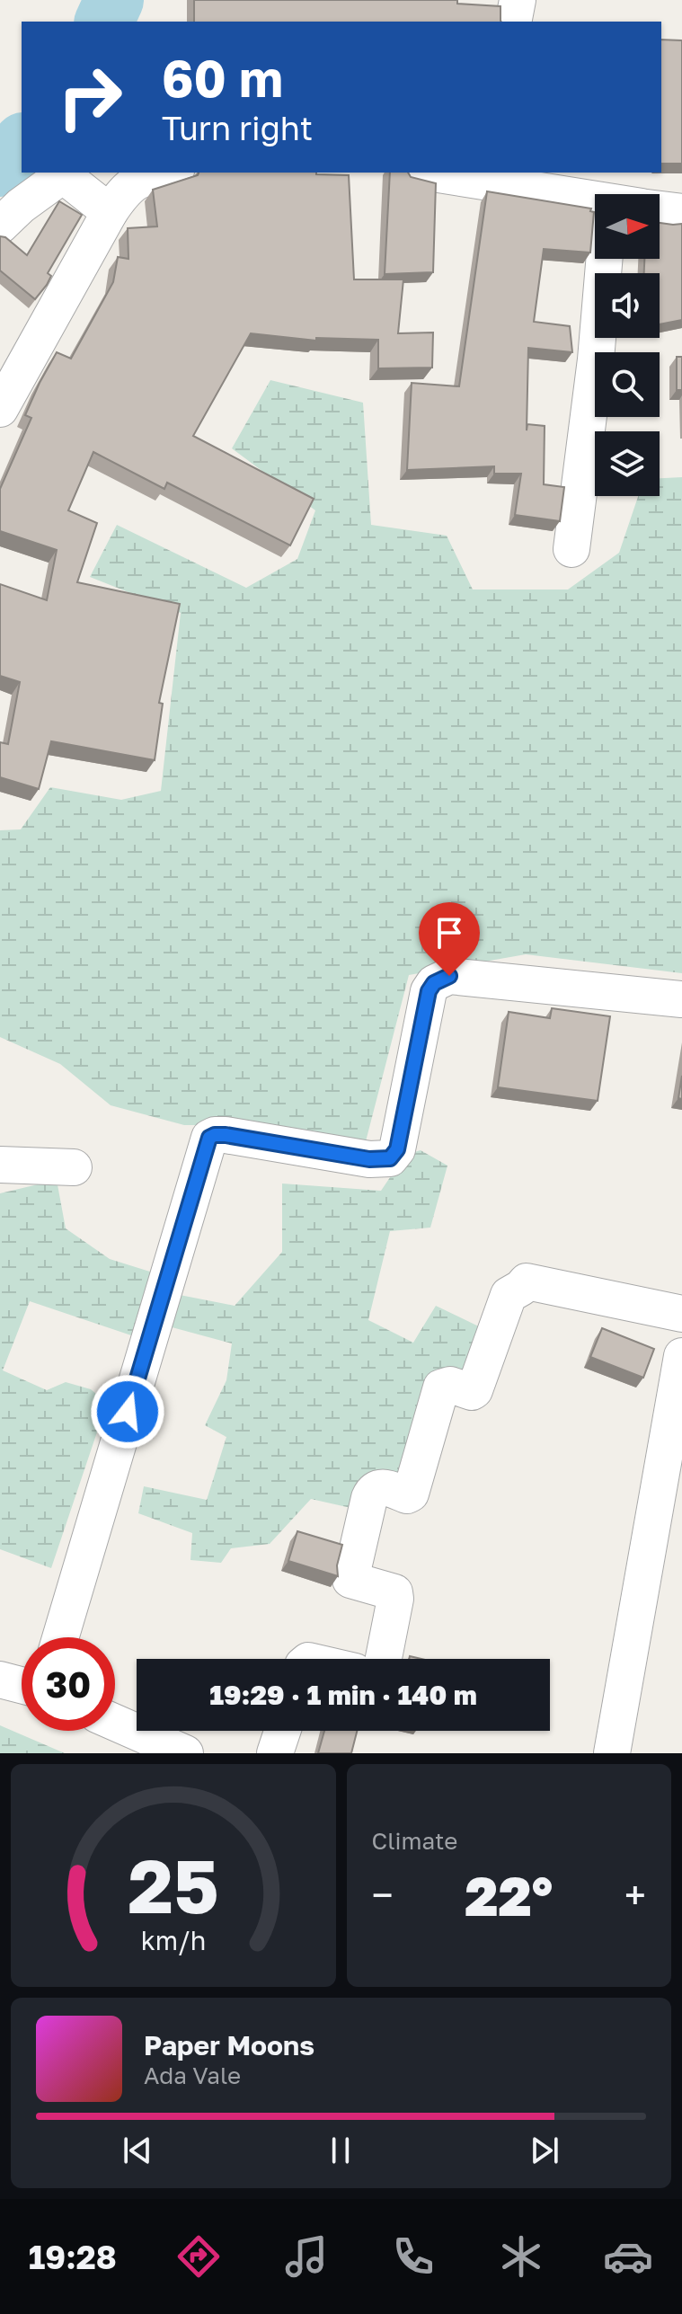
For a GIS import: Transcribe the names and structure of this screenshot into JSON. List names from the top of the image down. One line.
{"north":"right","page":{"turn":["60 m","Turn right"],"limit":"30","trip":"19:29 · 1 min · 140 m","tile":"Climate","heat":["−","22°","+"],"song":["Paper Moons","Ada Vale"],"tabs":"19:28","gauge":["25","km/h"]}}
